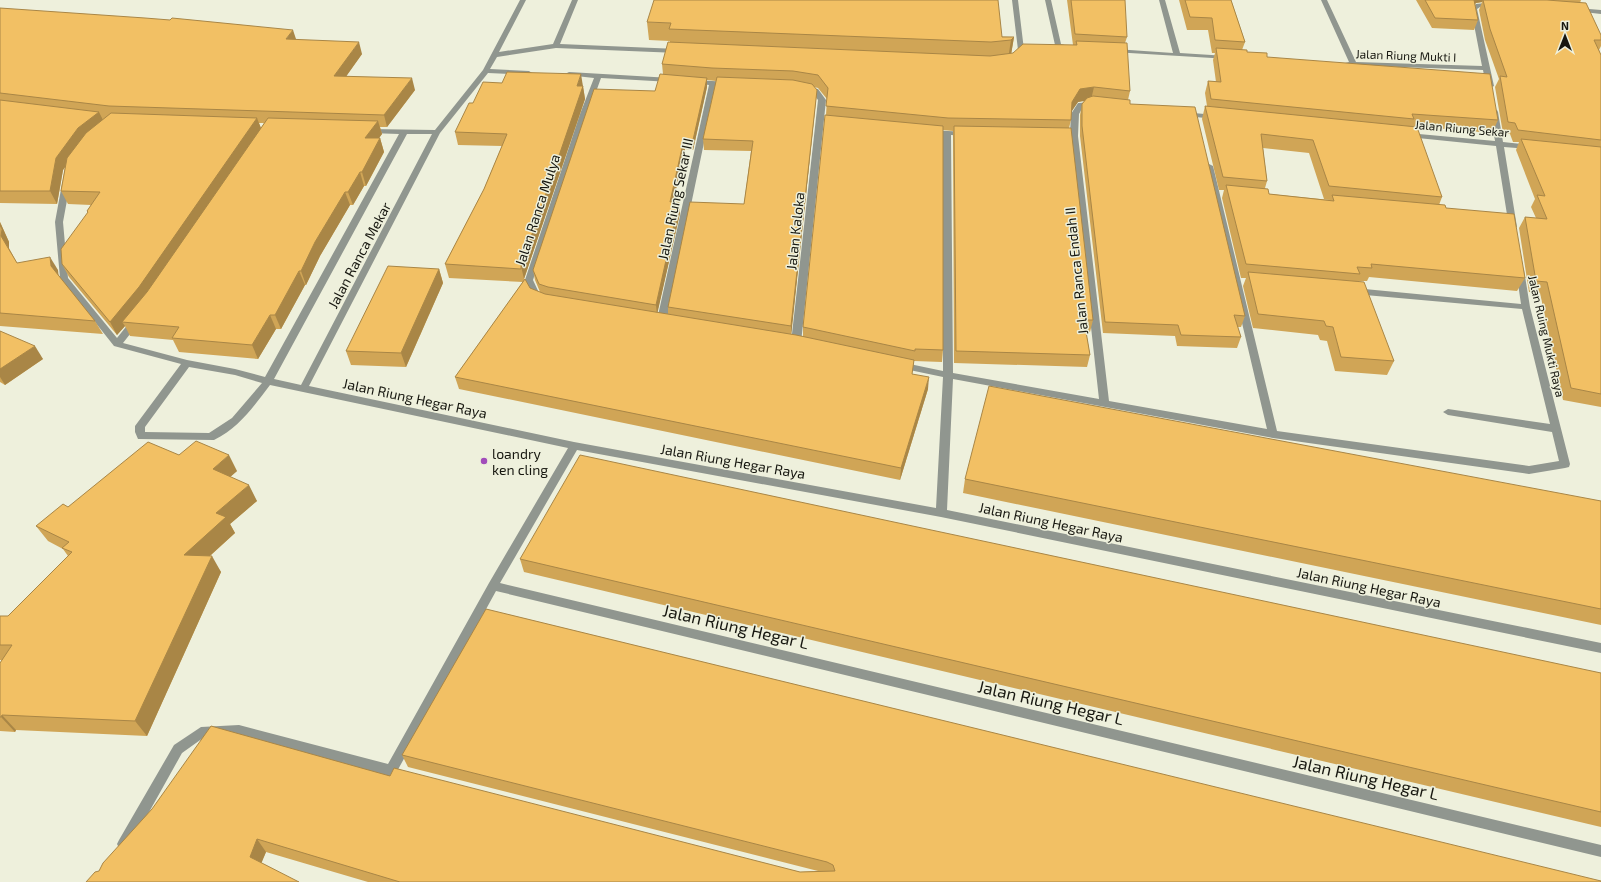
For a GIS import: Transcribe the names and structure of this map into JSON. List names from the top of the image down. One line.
{"streets":{"street":["Jalan Riung Mukti I","Jalan Riung Sekar","Jalan Riung Sekar III","Jalan Ranca Mulya","Jalan Kaloka","Jalan Ranca Mekar","Jalan Ranca Endah II","Jalan Ruing Mukti Raya","Jalan Riung Hegar Raya","Jalan Riung Hegar L"]},"crossings":[["Jalan Ranca Mekar","Jalan Riung Hegar Raya"]],"places":["loandry ken cling"],"north":"top"}
